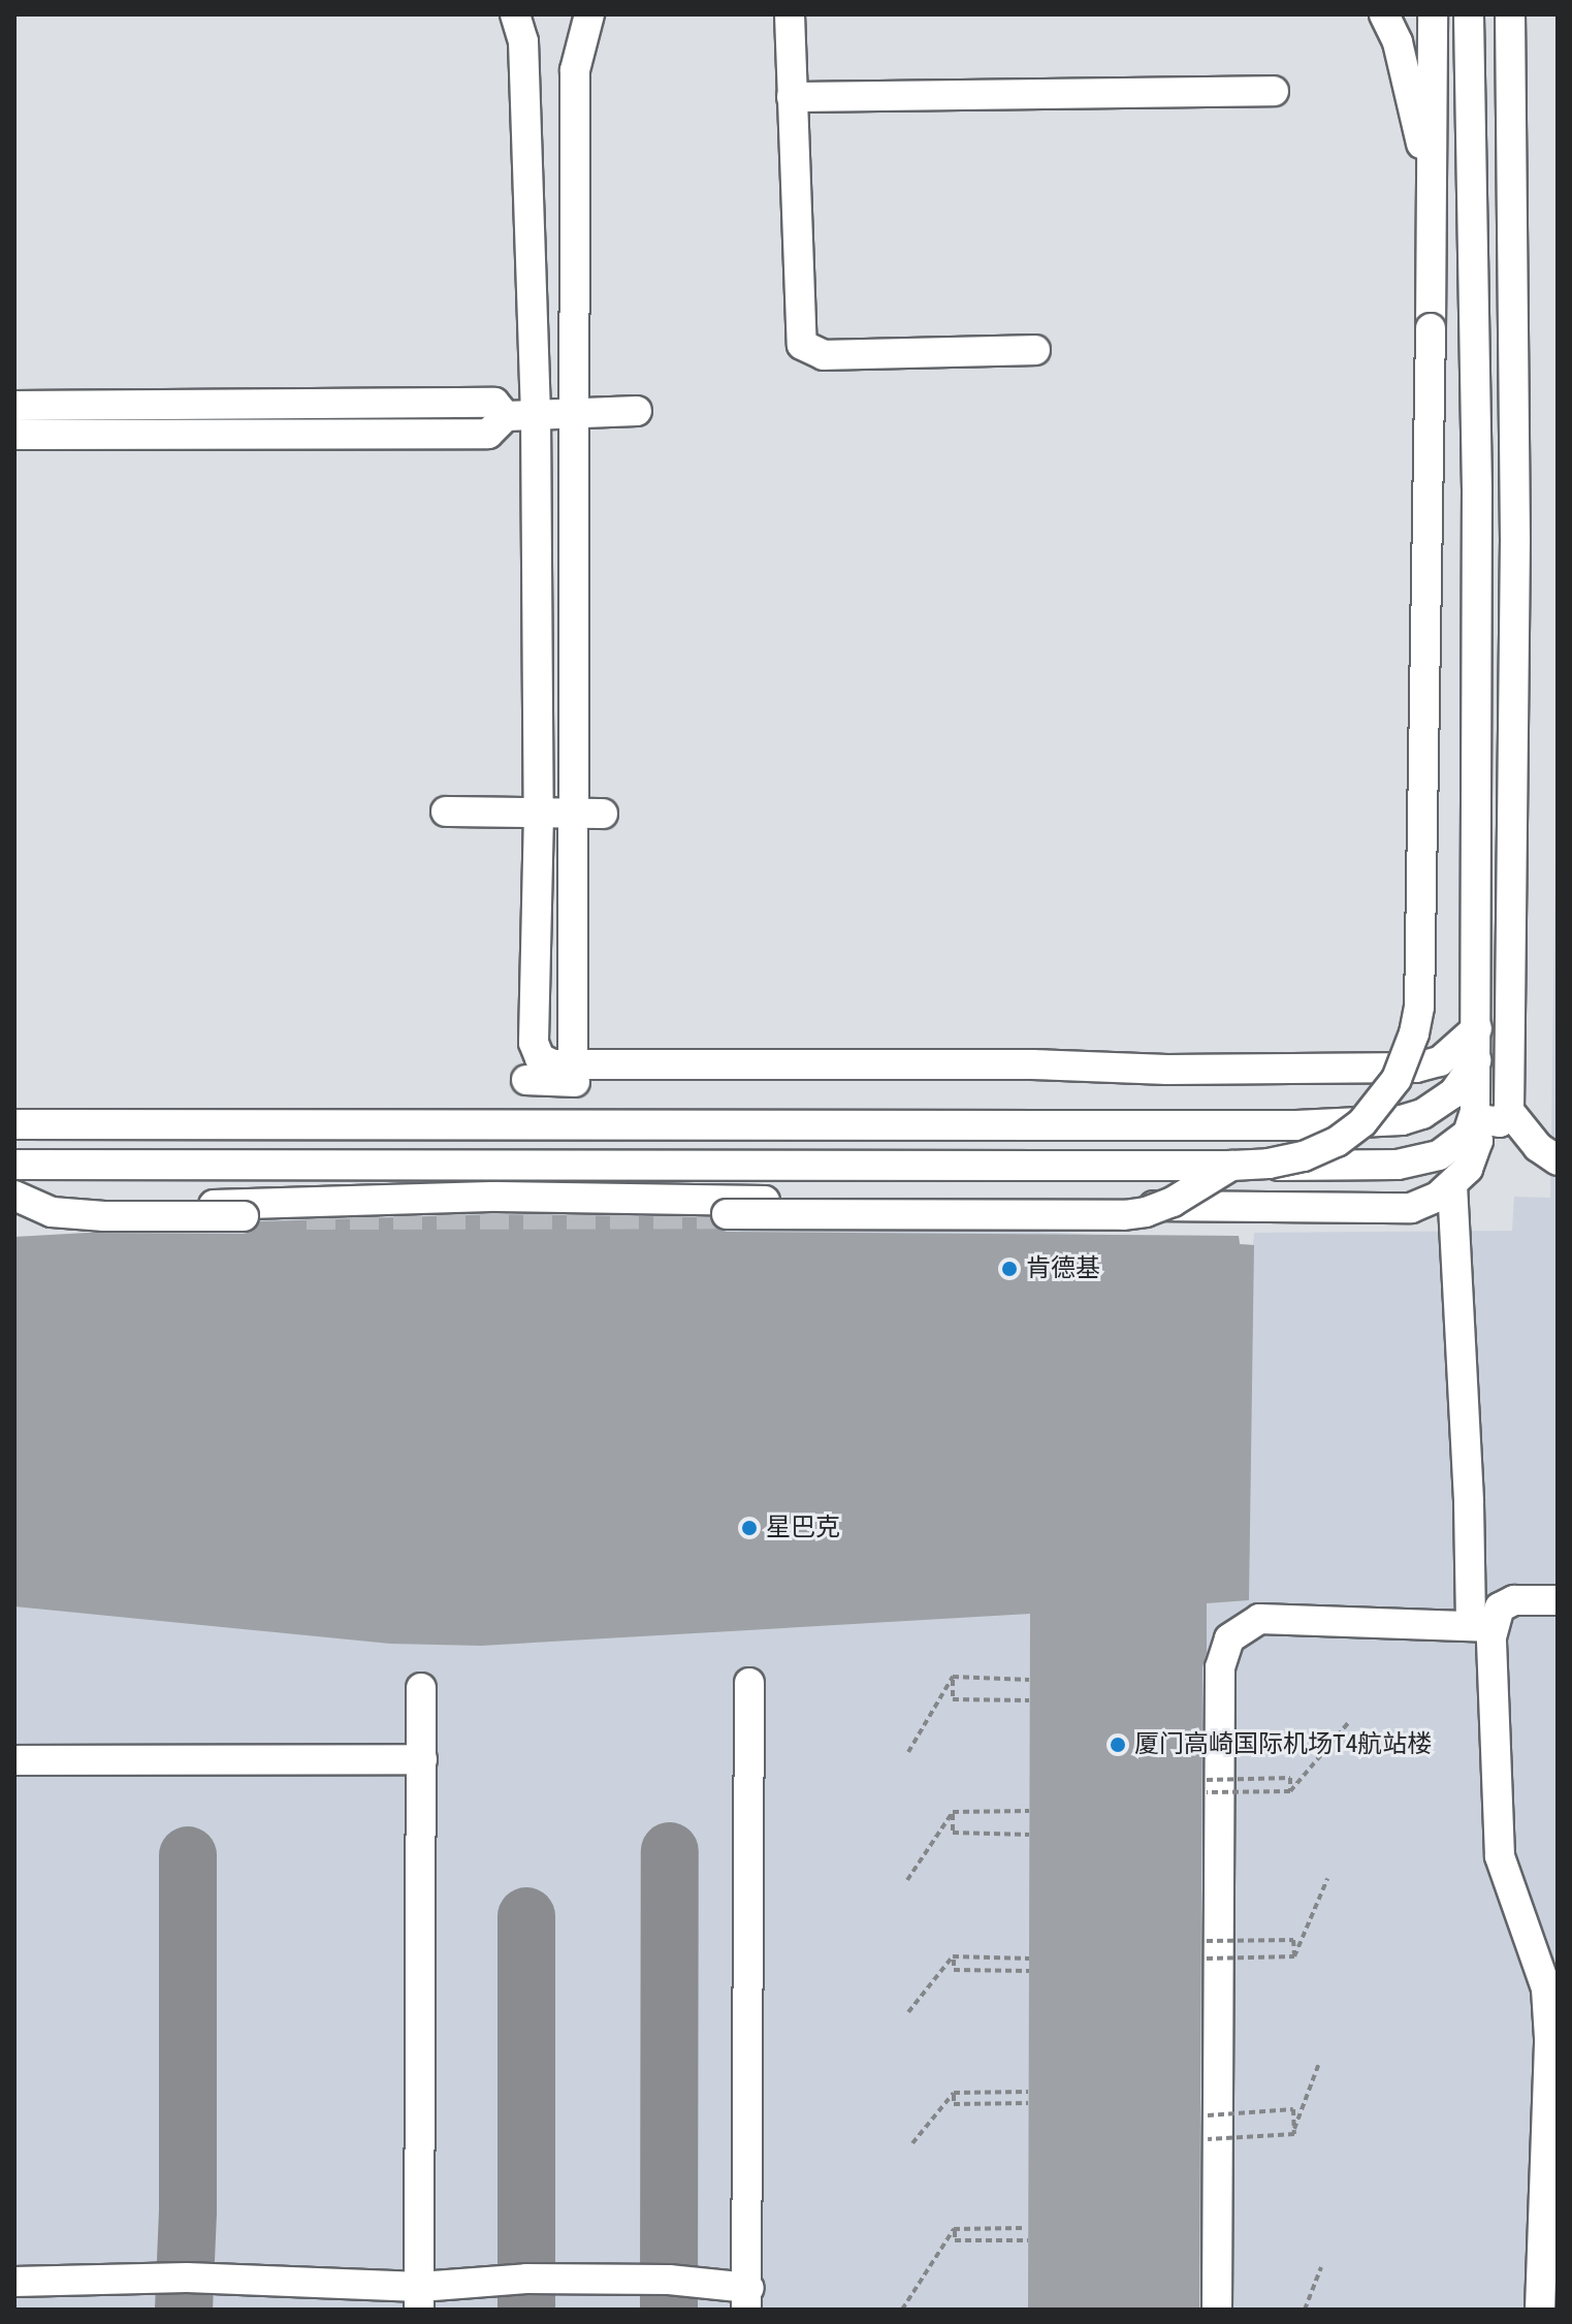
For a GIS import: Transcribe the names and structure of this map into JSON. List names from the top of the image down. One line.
{"places":["肯德基","星巴克","厦门高崎国际机场T4航站楼"]}
